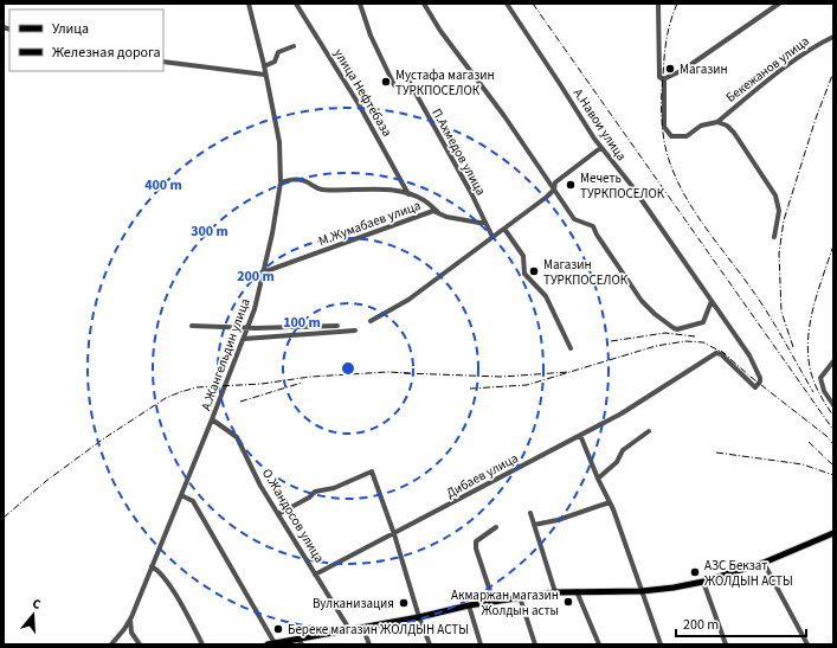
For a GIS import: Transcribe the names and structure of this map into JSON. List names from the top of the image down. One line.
{"streets":{"street":["Бекежанов улица","улица Нефтебаза","А.Навои улица","П.Ахмедов улица","М.Жумабаев улица","А.Жангельдин улица","Дибаев улица","О.Жандосов улица"]},"crossings":[["А.Навои улица","Дибаев улица"],["П.Ахмедов улица","М.Жумабаев улица"],["М.Жумабаев улица","А.Жангельдин улица"],["А.Жангельдин улица","О.Жандосов улица"],["Дибаев улица","О.Жандосов улица"]],"places":["Магазин","Мустафа магазин ТУРКПОСЕЛОК","Мечеть ТУРКПОСЕЛОК","Магазин ТУРКПОСЕЛОК","АЗС Бекзат ЖОЛДЫН АСТЫ","Акмаржан магазин Жолдын асты","Вулканизация","Береке магазин ЖОЛДЫН АСТЫ"],"legend":["Улица","Железная дорога"],"scale_bar":"200 m","north":"top","rings":["400 m","300 m","200 m","100 m"]}
